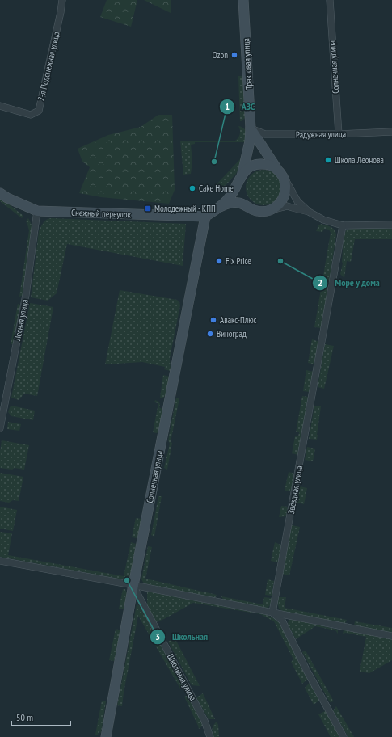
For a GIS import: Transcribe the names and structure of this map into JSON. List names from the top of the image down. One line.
{"streets":{"street":["Трактовая улица","2-я Подснежная улица","Солнечная улица","Радужная улица","Снежный переулок","Лесная улица","Звёздная улица","Школьная улица"]},"crossings":[["Трактовая улица","Радужная улица"],["Солнечная улица","Радужная улица"],["Солнечная улица","Снежный переулок"],["Солнечная улица","Школьная улица"],["Снежный переулок","Лесная улица"]],"places":{"other":["Ozon","Школа Леонова","АЗС","Cake Home","Fix Price","Море у дома","Авакс-Плюс","Виноград","Школьная"],"transit":["Молодежный - КПП"]},"scale_bar":"50 m"}
